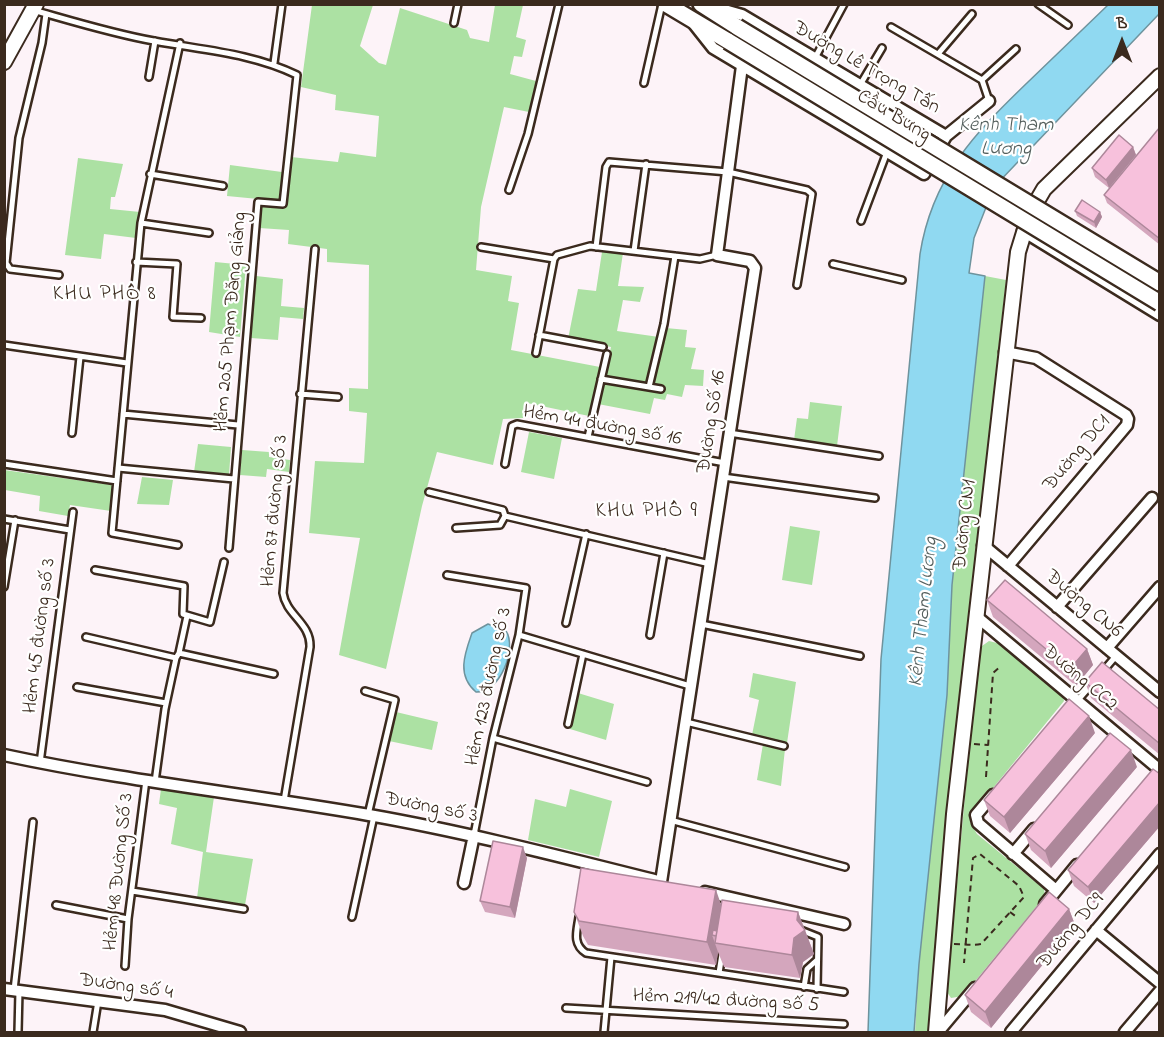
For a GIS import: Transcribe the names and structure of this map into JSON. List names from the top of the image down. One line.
{"streets":{"main road":["Cầu Bưng"],"street":["Đường Lê Trọng Tấn","Đường Số 16","Đường DC1","Đường CN1","Đường CN6","Đường CC2","Đường số 3","Đường DC9","Đường số 4"],"lane":["Hẻm 205 Phạm Đăng Giảng","Hẻm 44 đường số 16","Hẻm 87 đường số 3","Hẻm 45 đường số 3","Hẻm 123 đường số 3","Hẻm 48 Đường Số 3","Hẻm 219/42 đường số 5"]},"crossings":[["Đường Lê Trọng Tấn","Cầu Bưng"],["Đường Số 16","Hẻm 44 đường số 16"],["Đường Số 16","Đường số 3"],["Đường DC1","Đường CN1"],["Đường DC1","Đường CN6"],["Hẻm 87 đường số 3","Đường số 3"],["Đường CN1","Đường CN6"],["Đường CN1","Đường CC2"],["Hẻm 45 đường số 3","Đường số 3"],["Hẻm 123 đường số 3","Đường số 3"],["Đường số 3","Hẻm 48 Đường Số 3"]],"districts":["KHU PHỐ 8","KHU PHỐ 9"],"water":["Kênh Tham Lương"],"north":"top"}
